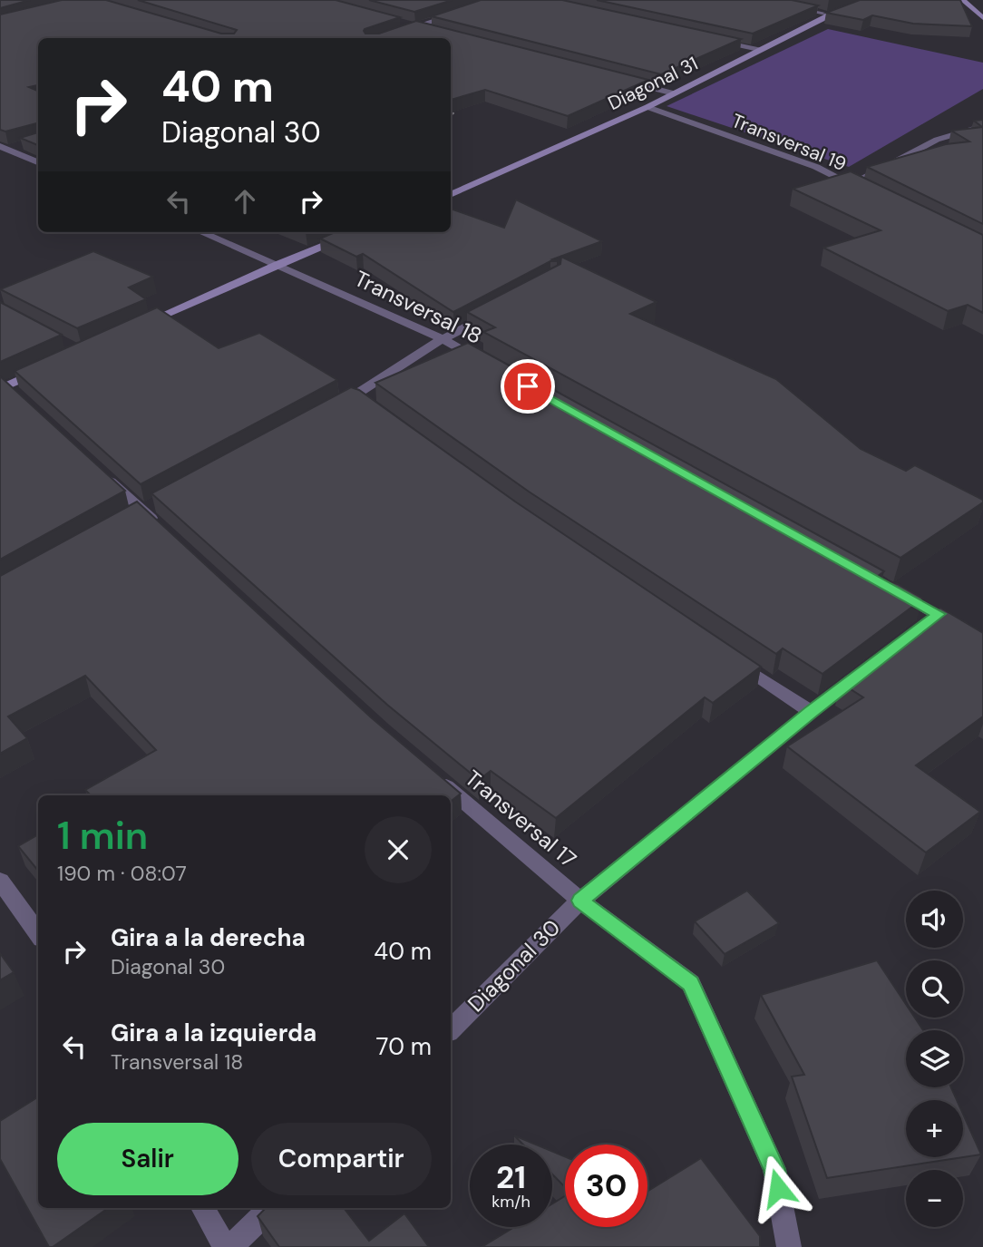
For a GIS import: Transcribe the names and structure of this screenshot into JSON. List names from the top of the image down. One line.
{"streets":{"street":["Diagonal 31","Transversal 19","Transversal 18","Transversal 17","Diagonal 30"]},"crossings":[["Diagonal 31","Transversal 19"],["Transversal 17","Diagonal 30"]],"page":{"turn":["40 m","Diagonal 30"],"heading":["1 min","190 m · 08:07"],"map_buttons":["+","−"],"list":[{"name":"Gira a la derecha","note":"Diagonal 30","value":"40 m"},{"name":"Gira a la izquierda","note":"Transversal 18","value":"70 m"}],"buttons":["Salir","Compartir"],"speed":"21 km/h","limit":"30"}}
